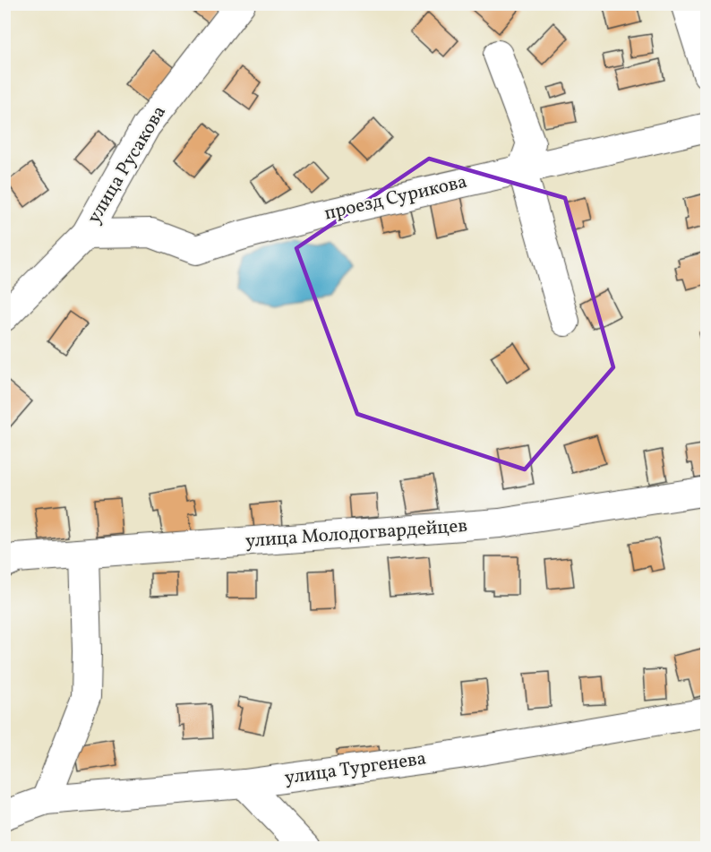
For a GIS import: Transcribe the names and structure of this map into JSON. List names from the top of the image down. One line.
{"streets":{"street":["улица Русакова","проезд Сурикова","улица Молодогвардейцев","улица Тургенева"]},"crossings":[["улица Русакова","проезд Сурикова"]]}
